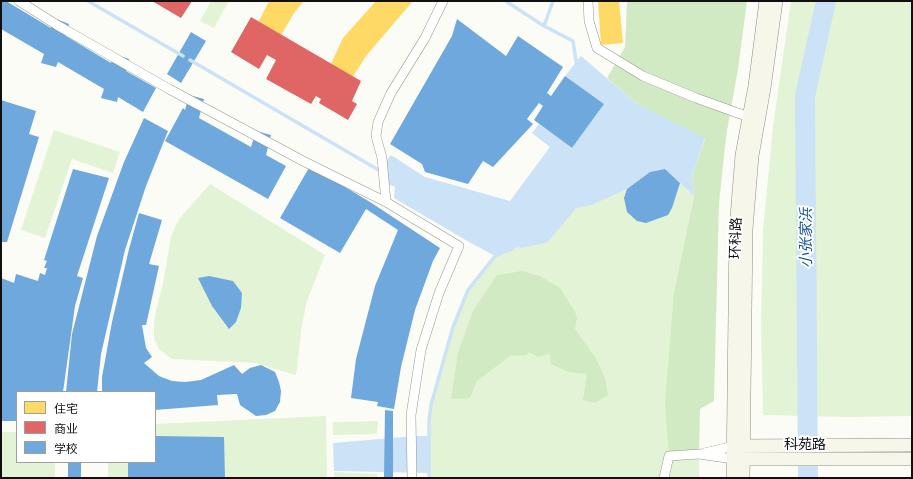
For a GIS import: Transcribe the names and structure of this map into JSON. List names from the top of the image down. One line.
{"streets":{"street":["环科路","科苑路"]},"crossings":[["环科路","科苑路"]],"water":["小张家浜"],"legend":["住宅","商业","学校"]}
